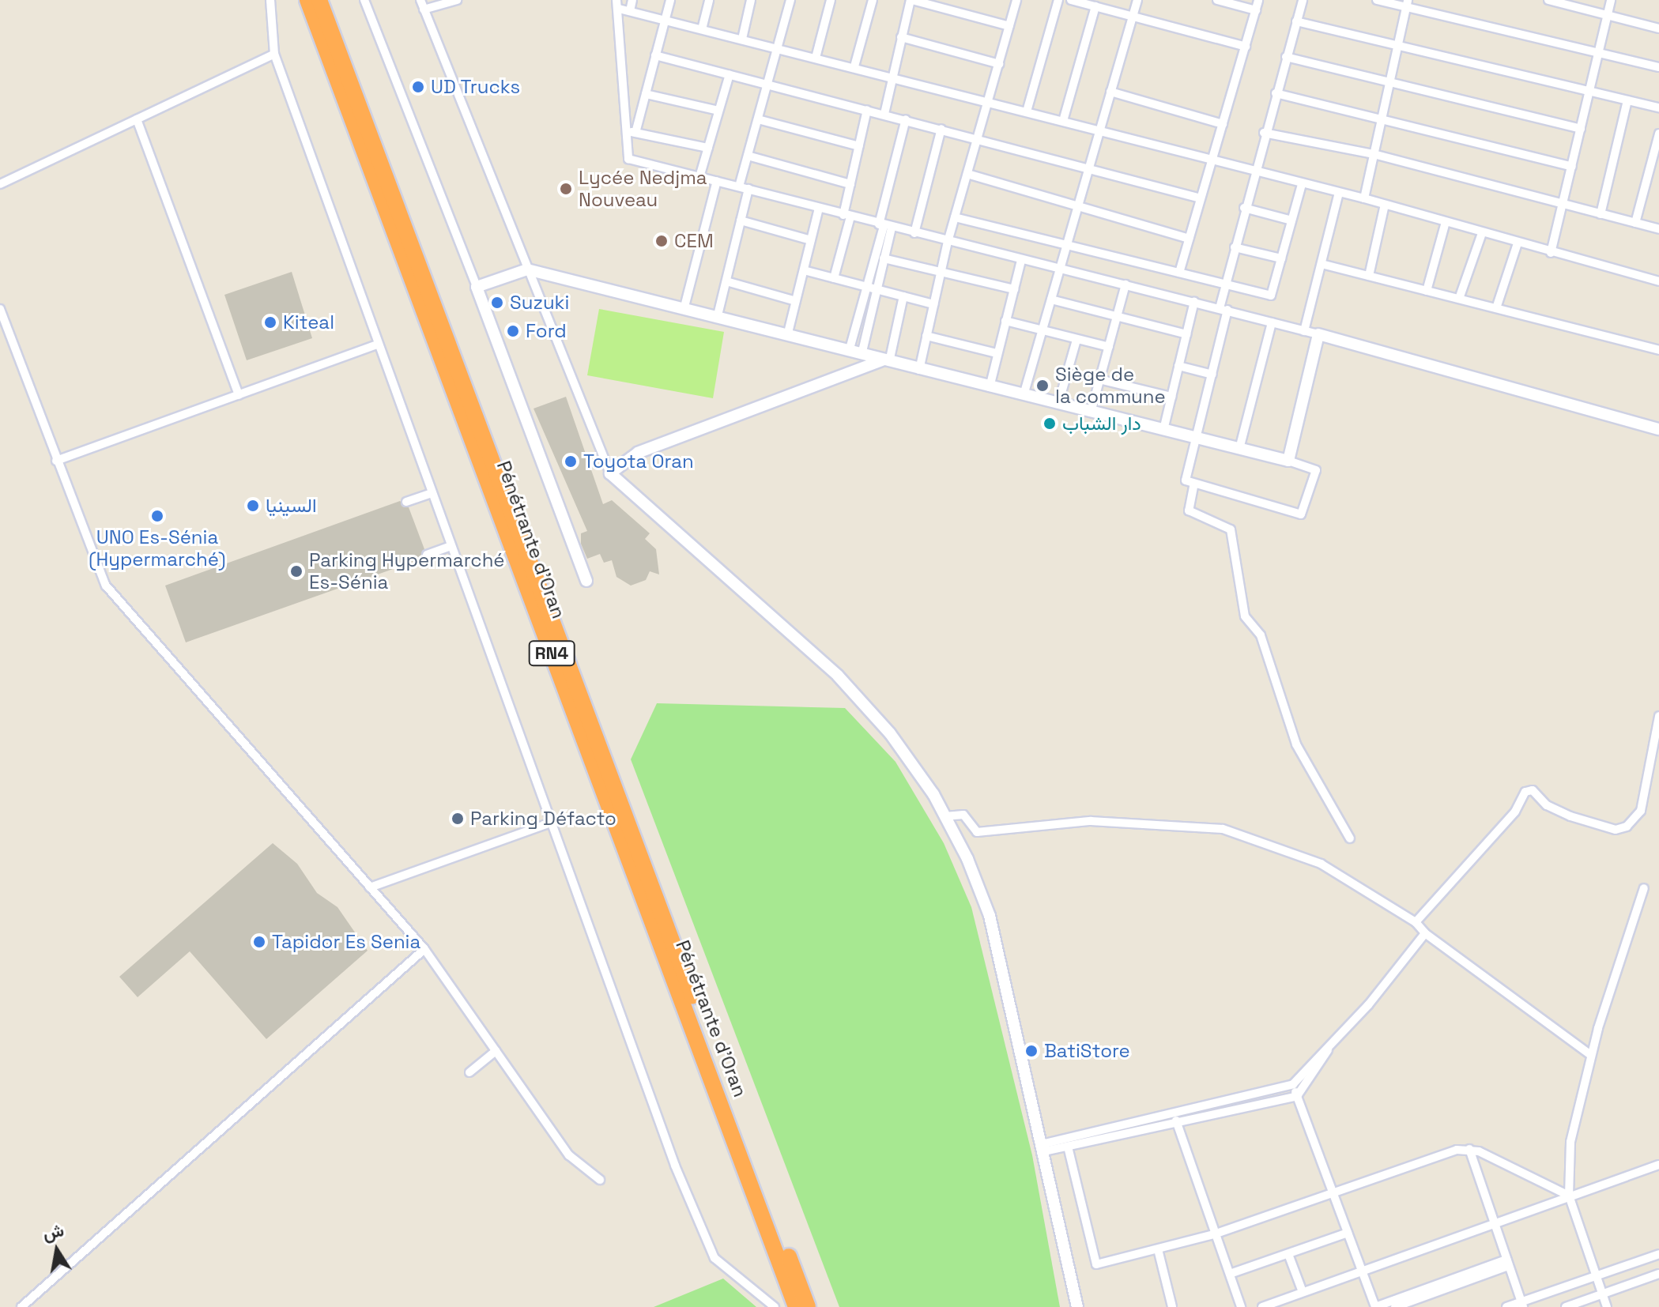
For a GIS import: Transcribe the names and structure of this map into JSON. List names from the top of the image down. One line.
{"streets":{"highway":["Pénétrante d'Oran","RN4"]},"places":["UD Trucks","Lycée Nedjma Nouveau","CEM","Suzuki","Kiteal","Ford","Siège de la commune","دار الشباب","Toyota Oran","السينيا","UNO Es-Sénia (Hypermarché)","Parking Hypermarché Es-Sénia","Parking Défacto","Tapidor Es Senia","BatiStore"],"north":"top"}
